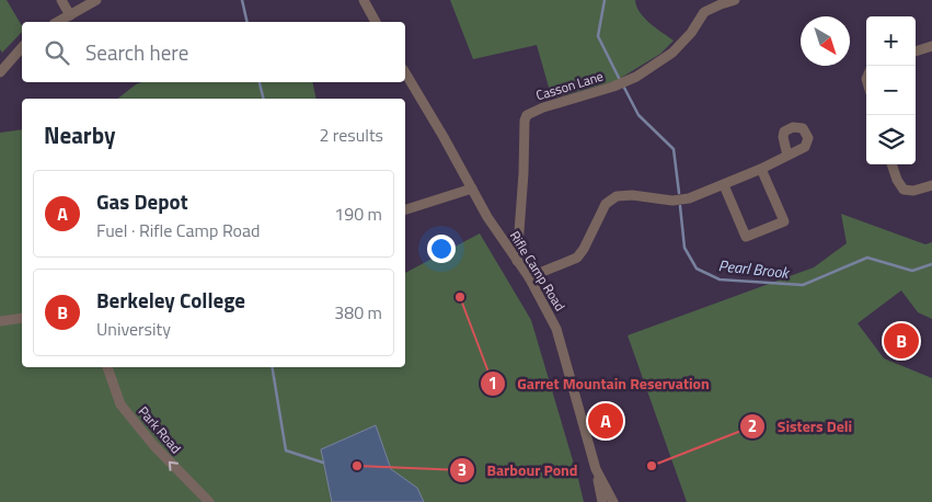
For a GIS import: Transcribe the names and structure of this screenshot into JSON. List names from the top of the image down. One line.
{"streets":{"street":["Casson Lane","Rifle Camp Road","Park Road"]},"crossings":[["Casson Lane","Rifle Camp Road"]],"one_way":["Park Road"],"water":["Pearl Brook"],"places":["Garret Mountain Reservation","Barbour Pond","Sisters Deli"],"north":"bottom right","page":{"map_buttons":["+","−"],"search":"Search here","heading":["Nearby","2 results"],"list":[{"mark":"A","name":"Gas Depot","note":"Fuel · Rifle Camp Road","value":"190 m"},{"mark":"B","name":"Berkeley College","note":"University","value":"380 m"}],"pins":["B","A"]}}
